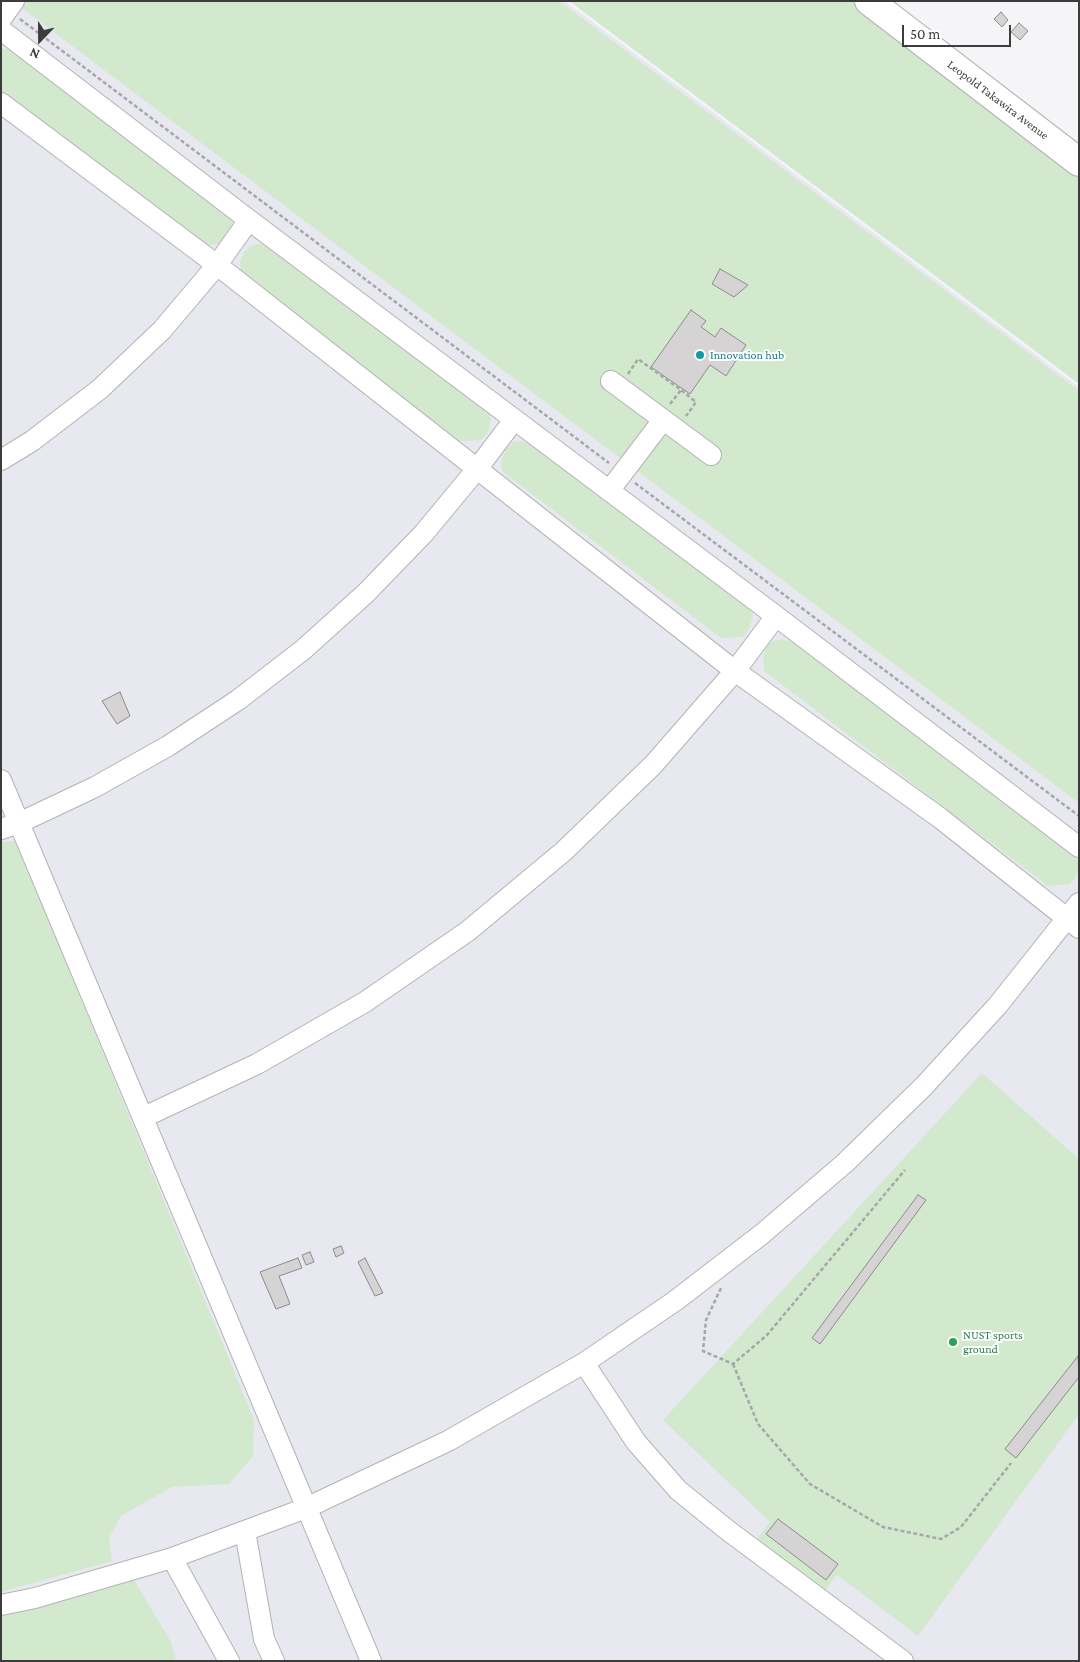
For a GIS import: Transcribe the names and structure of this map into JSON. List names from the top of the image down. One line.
{"streets":{"highway":["Leopold Takawira Avenue"]},"places":["Innovation hub","NUST sports ground"],"scale_bar":"50 m","north":"bottom"}
